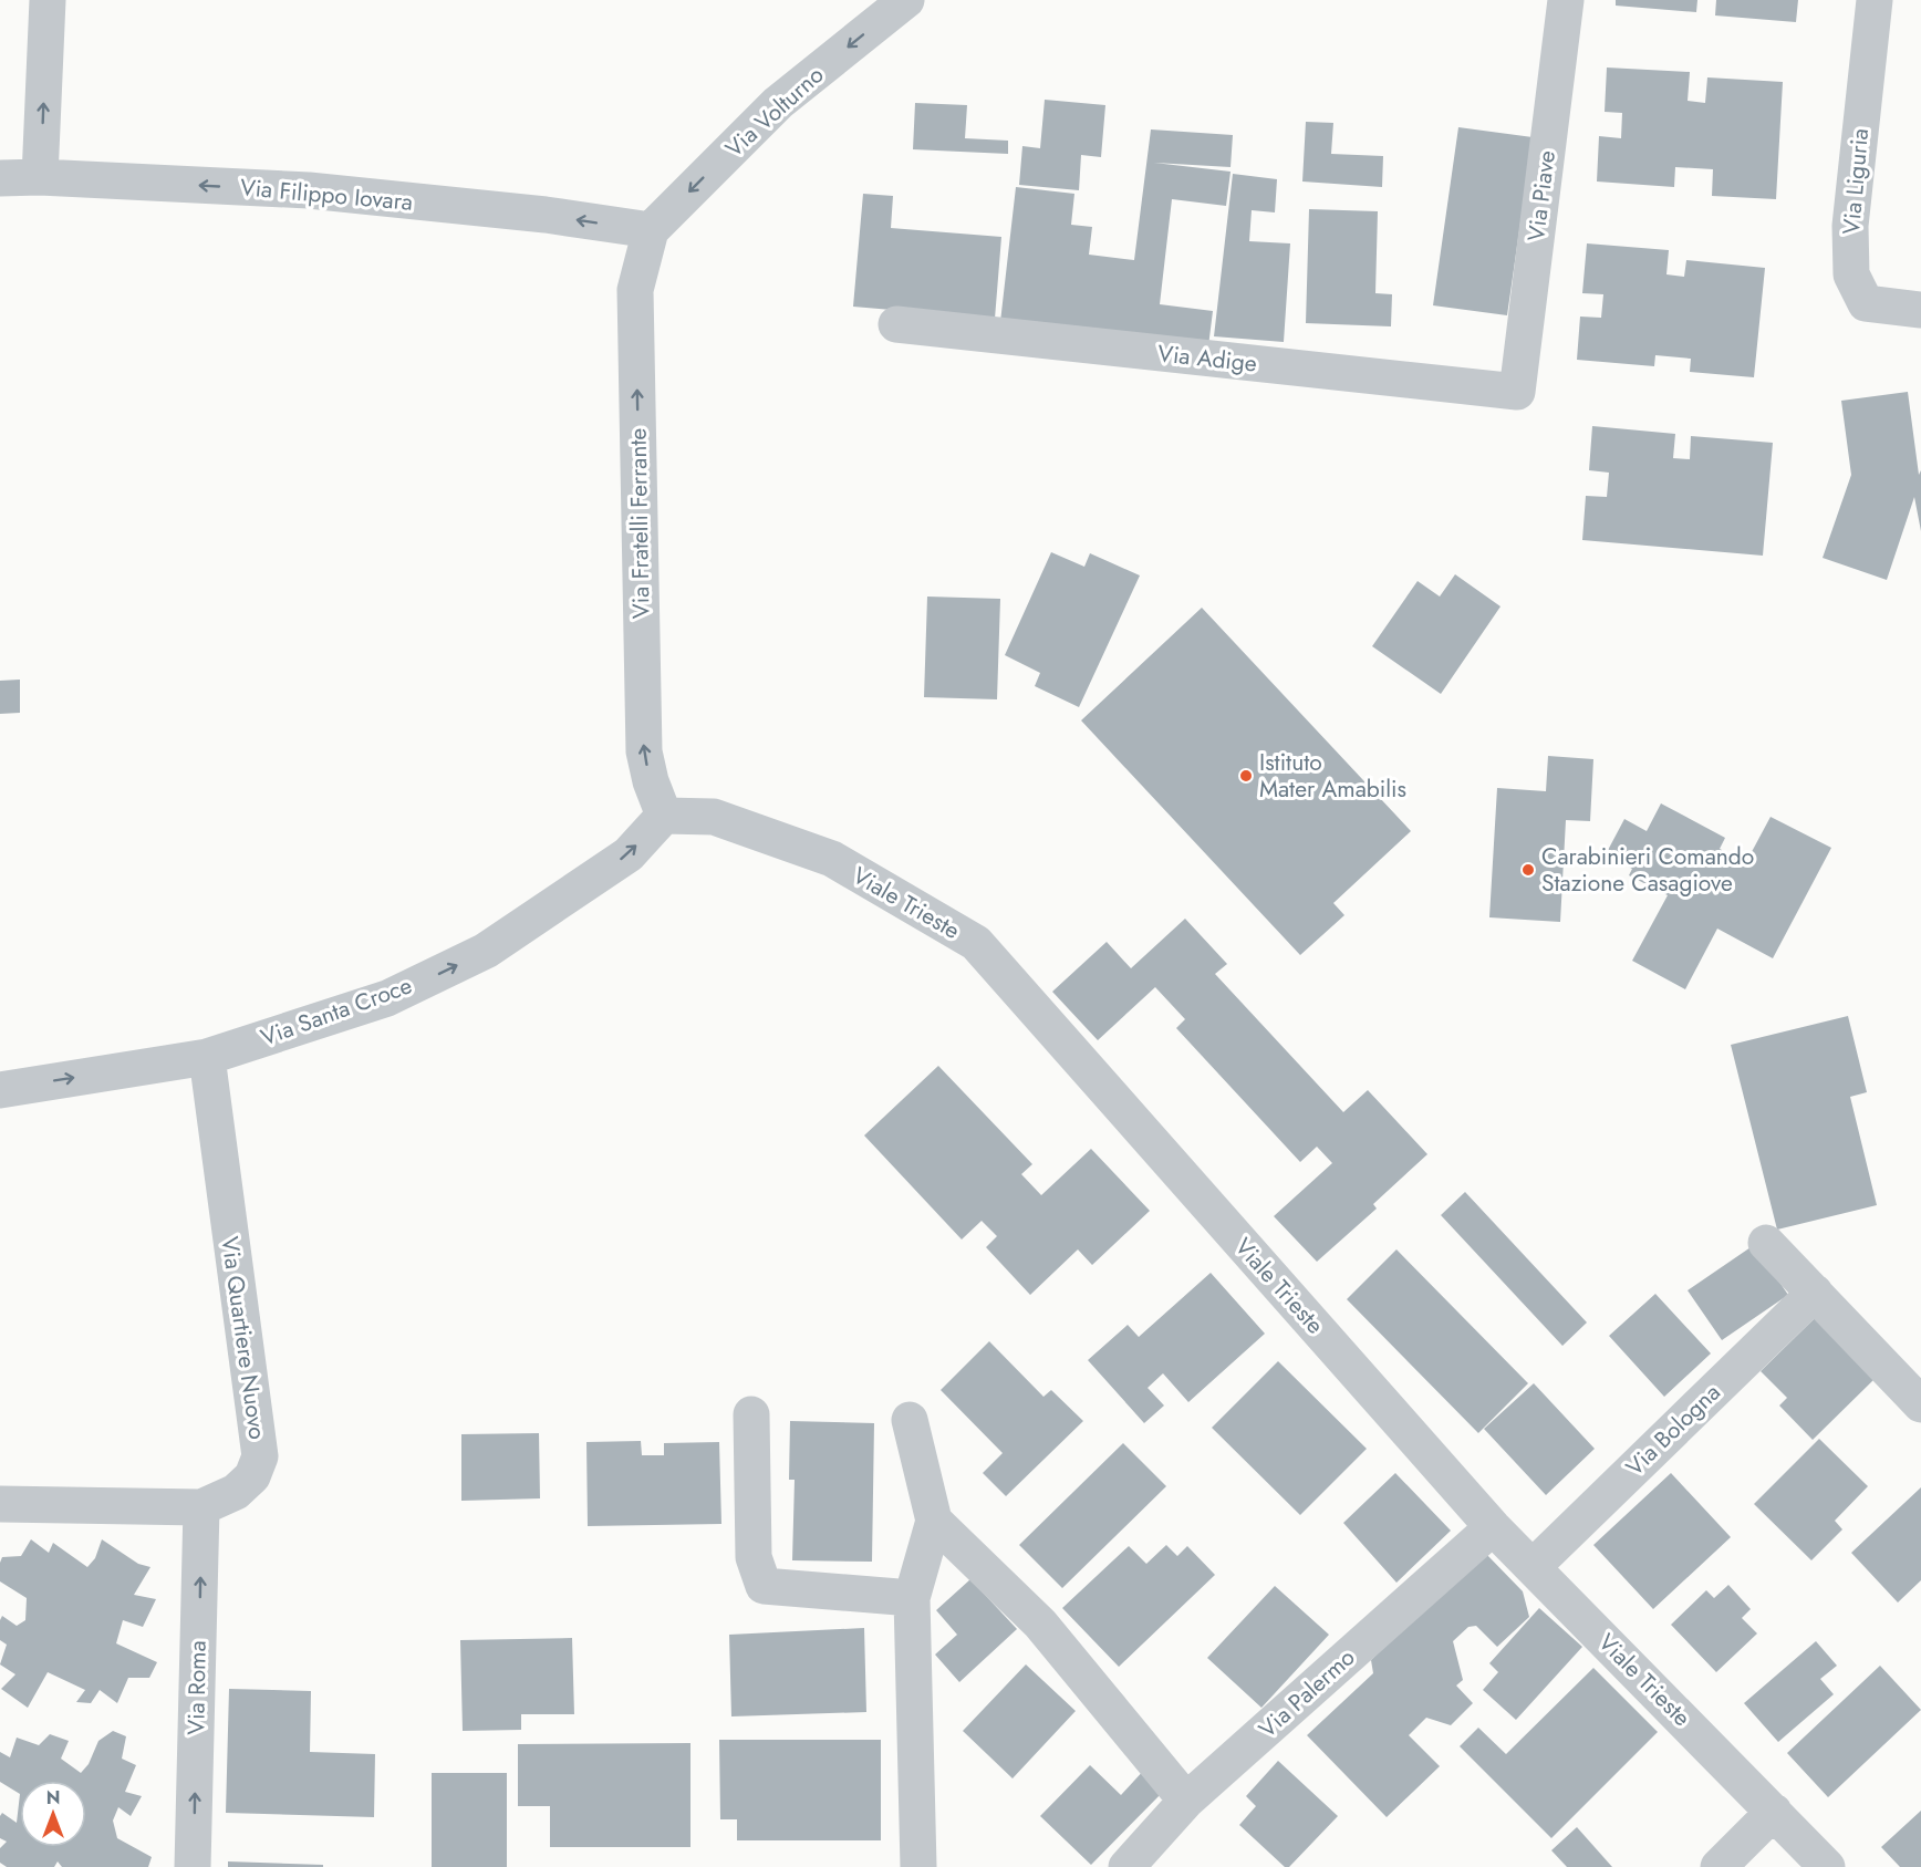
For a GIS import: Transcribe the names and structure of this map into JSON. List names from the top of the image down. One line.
{"streets":{"street":["Via Volturno","Via Liguria","Via Filippo Iovara","Via Piave","Via Adige","Via Fratelli Ferrante","Viale Trieste","Via Santa Croce","Via Quartiere Nuovo","Via Bologna","Via Roma","Via Palermo"]},"crossings":[["Via Volturno","Via Filippo Iovara"],["Via Volturno","Via Fratelli Ferrante"],["Via Filippo Iovara","Via Fratelli Ferrante"],["Via Piave","Via Adige"],["Via Fratelli Ferrante","Viale Trieste"],["Via Fratelli Ferrante","Via Santa Croce"],["Viale Trieste","Via Santa Croce"],["Viale Trieste","Via Bologna"],["Viale Trieste","Via Palermo"],["Via Santa Croce","Via Quartiere Nuovo"],["Via Quartiere Nuovo","Via Roma"]],"one_way":["Via Volturno","Via Filippo Iovara","Via Fratelli Ferrante","Via Santa Croce","Via Roma"],"places":["Istituto Mater Amabilis","Carabinieri Comando Stazione Casagiove"],"north":"top"}
